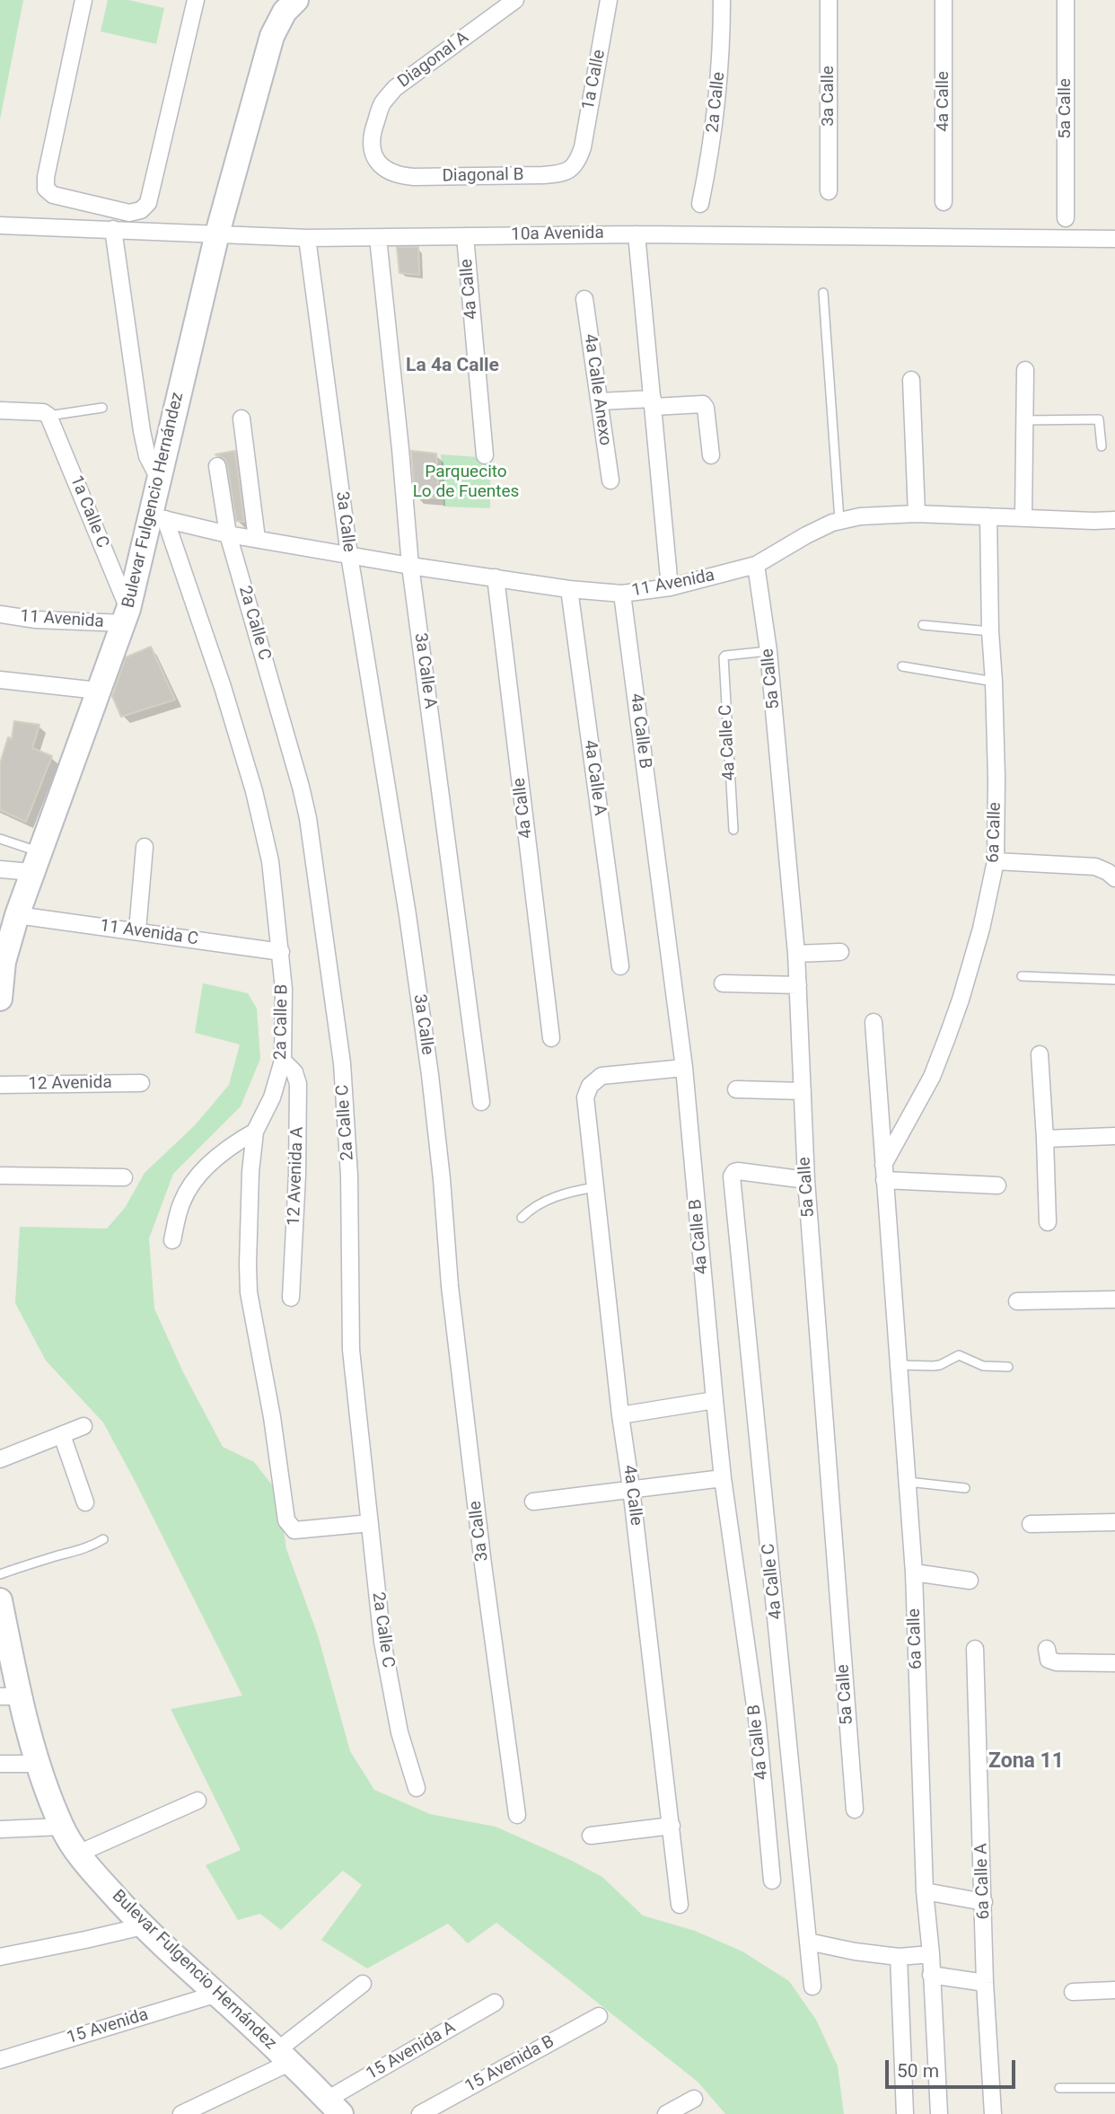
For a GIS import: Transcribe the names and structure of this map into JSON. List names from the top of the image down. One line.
{"streets":{"street":["Diagonal A","1a Calle","3a Calle","4a Calle","2a Calle","5a Calle","Diagonal B","10a Avenida","4a Calle Anexo","Bulevar Fulgencio Hernández","1a Calle C","11 Avenida","2a Calle C","3a Calle A","4a Calle B","4a Calle C","4a Calle A","6a Calle","11 Avenida C","2a Calle B","12 Avenida","12 Avenida A","6a Calle A","15 Avenida","15 Avenida A","15 Avenida B"]},"crossings":[["Diagonal A","Diagonal B"],["1a Calle","Diagonal B"],["3a Calle","10a Avenida"],["3a Calle","11 Avenida"],["4a Calle","10a Avenida"],["4a Calle","11 Avenida"],["4a Calle","4a Calle B"],["5a Calle","11 Avenida"],["5a Calle","4a Calle C"],["10a Avenida","Bulevar Fulgencio Hernández"],["10a Avenida","3a Calle A"],["Bulevar Fulgencio Hernández","1a Calle C"],["Bulevar Fulgencio Hernández","11 Avenida"],["Bulevar Fulgencio Hernández","11 Avenida C"],["Bulevar Fulgencio Hernández","2a Calle B"],["Bulevar Fulgencio Hernández","15 Avenida"],["Bulevar Fulgencio Hernández","15 Avenida A"],["1a Calle C","11 Avenida"],["11 Avenida","2a Calle C"],["11 Avenida","3a Calle A"],["11 Avenida","4a Calle B"],["11 Avenida","4a Calle A"],["11 Avenida","6a Calle"],["11 Avenida","2a Calle B"],["2a Calle C","2a Calle B"],["11 Avenida C","2a Calle B"],["2a Calle B","12 Avenida A"]],"districts":["La 4a Calle","Zona 11"],"parks":["Parquecito Lo de Fuentes"],"scale_bar":"50 m"}
